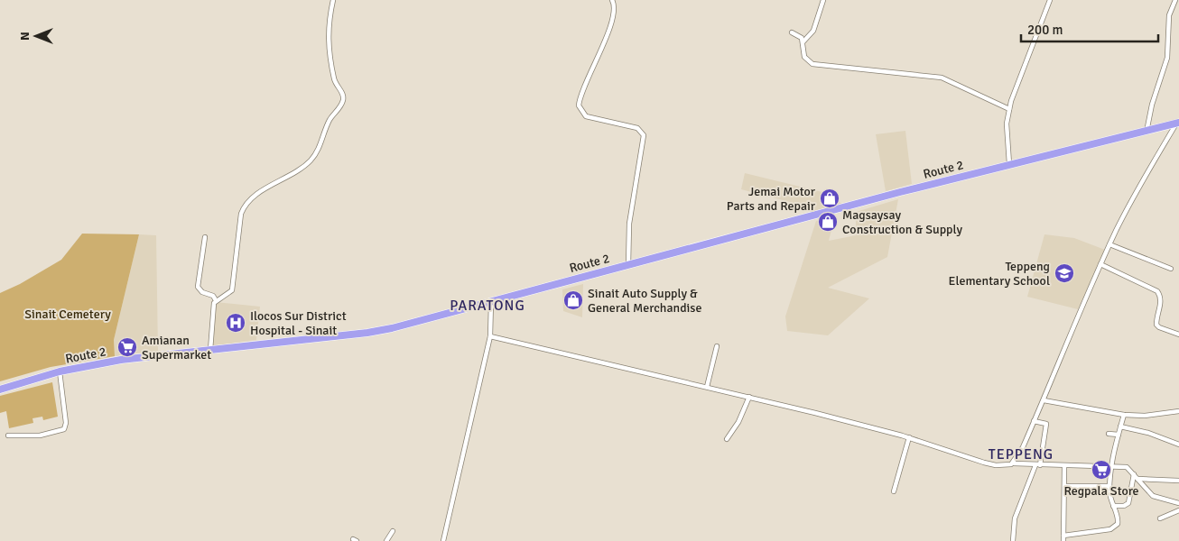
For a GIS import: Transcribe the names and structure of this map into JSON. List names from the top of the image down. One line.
{"streets":{"highway":["Route 2"]},"districts":["PARATONG","TEPPENG"],"parks":["Sinait Cemetery"],"places":{"shop":["Jemai Motor Parts and Repair","Magsaysay Construction & Supply","Sinait Auto Supply & General Merchandise"],"school or university":["Teppeng Elementary School"],"hospital":["Ilocos Sur District Hospital - Sinait"],"supermarket":["Amianan Supermarket","Regpala Store"]},"scale_bar":"200 m","north":"left"}
